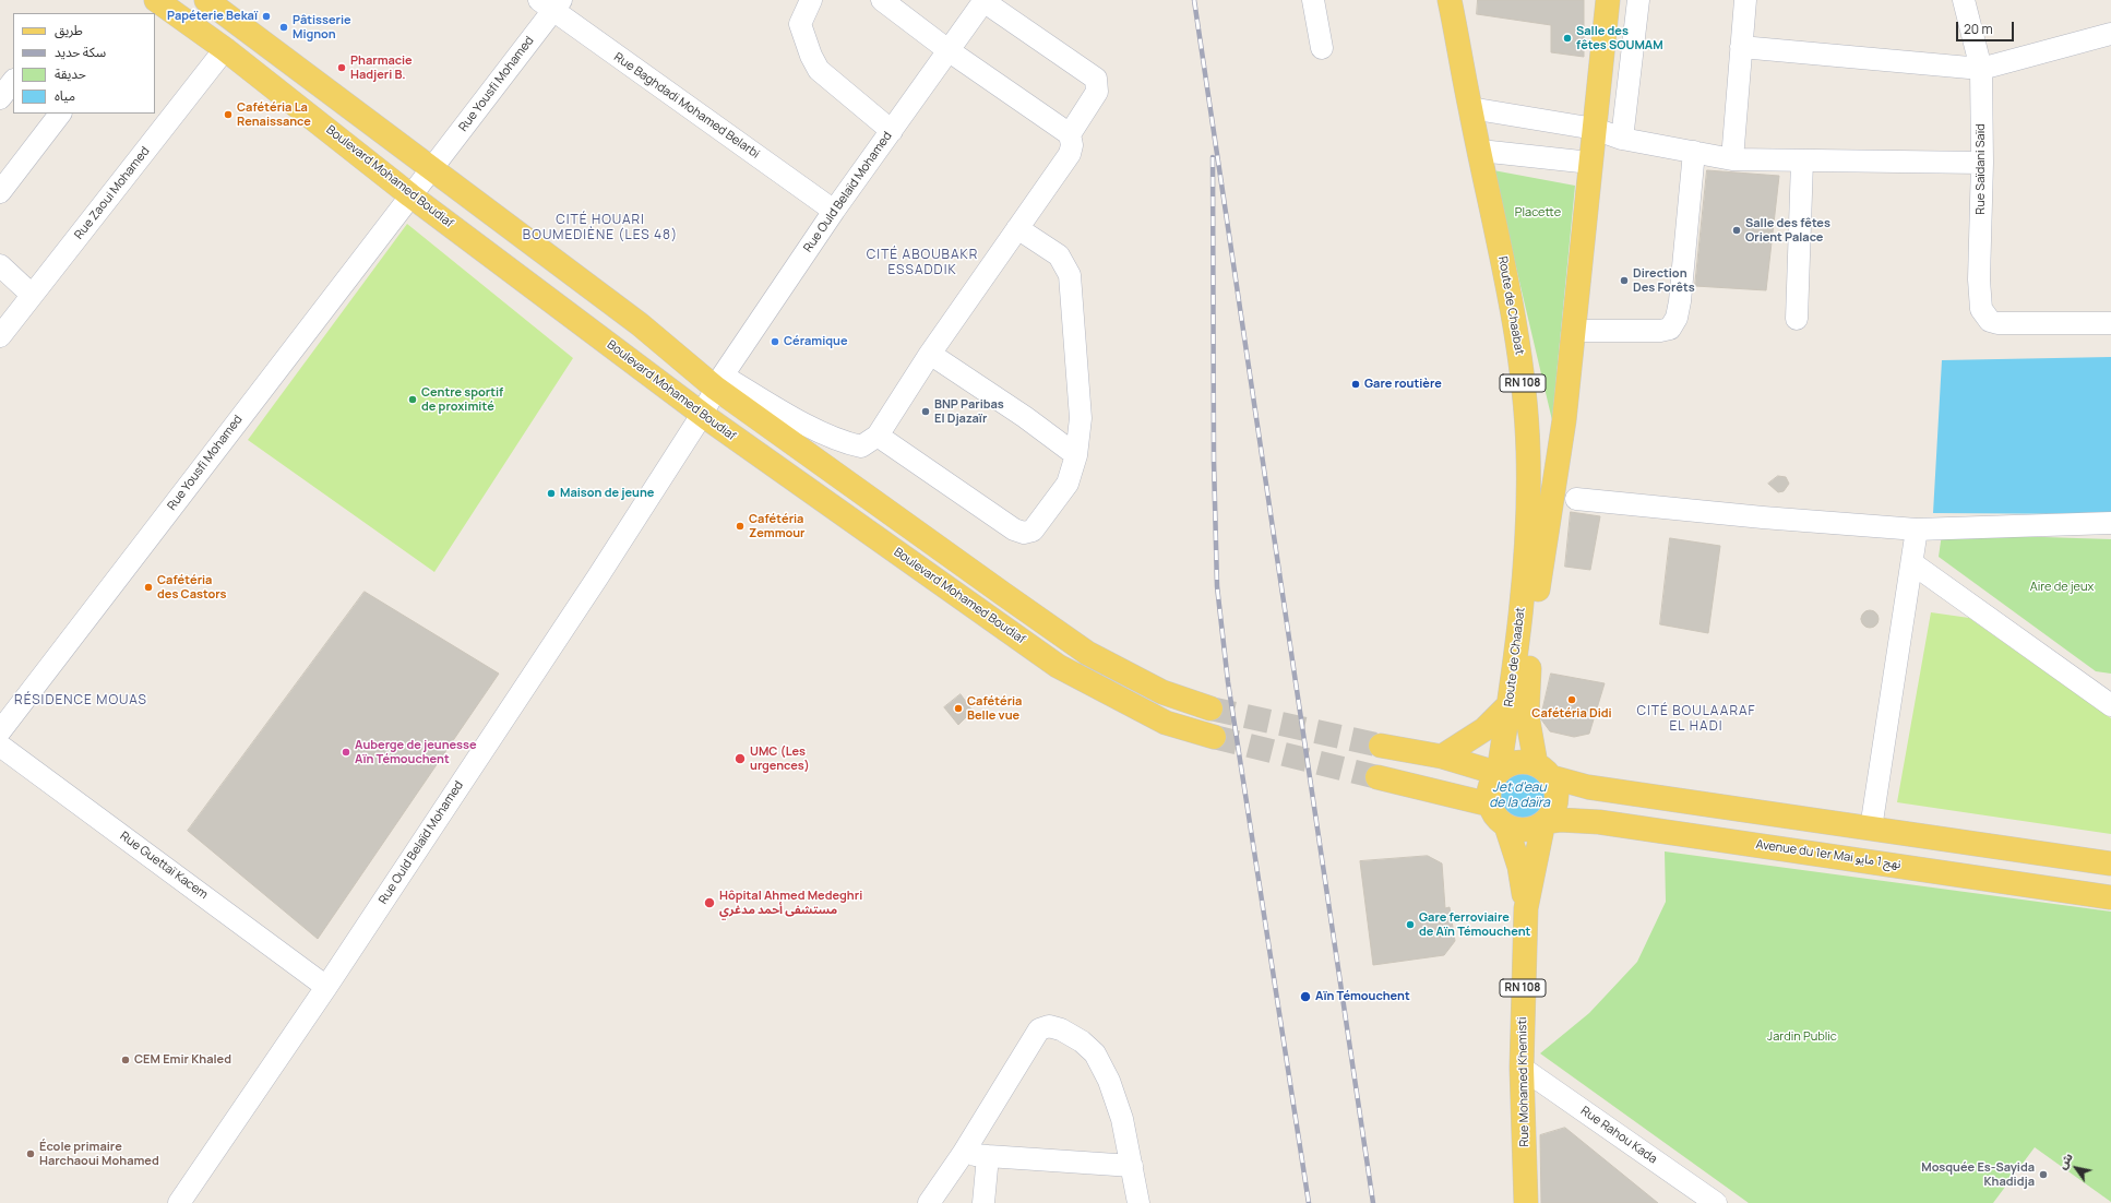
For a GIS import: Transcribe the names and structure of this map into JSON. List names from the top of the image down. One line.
{"streets":{"main road":["Boulevard Mohamed Boudiaf","Route de Chaabat","RN 108","Avenue du 1er Mai نهج 1 مايو","Rue Mohamed Khemisti"],"street":["Rue Yousfi Mohamed","Rue Baghdadi Mohamed Belarbi","Rue Saïdani Saïd","Rue Ould Belaïd Mohamed","Rue Zaoui Mohamed","Rue Guettaï Kacem","Rue Rahou Kada"]},"crossings":[["Rue Yousfi Mohamed","Rue Baghdadi Mohamed Belarbi"],["Rue Yousfi Mohamed","Boulevard Mohamed Boudiaf"],["Rue Baghdadi Mohamed Belarbi","Rue Ould Belaïd Mohamed"],["Boulevard Mohamed Boudiaf","Rue Ould Belaïd Mohamed"],["Boulevard Mohamed Boudiaf","Rue Zaoui Mohamed"],["Rue Ould Belaïd Mohamed","Rue Guettaï Kacem"],["Route de Chaabat","Avenue du 1er Mai نهج 1 مايو"],["Route de Chaabat","Rue Mohamed Khemisti"],["Avenue du 1er Mai نهج 1 مايو","Rue Mohamed Khemisti"],["Rue Mohamed Khemisti","Rue Rahou Kada"]],"districts":["CITÉ HOUARI BOUMEDIÈNE (LES 48)","CITÉ ABOUBAKR ESSADDIK","RÉSIDENCE MOUAS","CITÉ BOULAARAF EL HADI"],"water":["Jet d'eau de la daïra"],"parks":["Placette","Aire de jeux","Jardin Public"],"places":["Papéterie Bekaï","Pâtisserie Mignon","Salle des fêtes SOUMAM","Pharmacie Hadjeri B.","Cafétéria La Renaissance","Salle des fêtes Orient Palace","Direction Des Forêts","Céramique","Gare routière","Centre sportif de proximité","BNP Paribas El Djazaïr","Maison de jeune","Cafétéria Zemmour","Cafétéria des Castors","Cafétéria Didi","Cafétéria Belle vue","Auberge de jeunesse Aïn Témouchent","UMC (Les urgences)","Hôpital Ahmed Medeghri مستشفى أحمد مدغري","Gare ferroviaire de Aïn Témouchent","Aïn Témouchent","CEM Emir Khaled","École primaire Harchaoui Mohamed","Mosquée Es-Sayida Khadidja"],"legend":["طريق","سكة حديد","حديقة","مياه"],"scale_bar":"20 m","north":"top left"}
